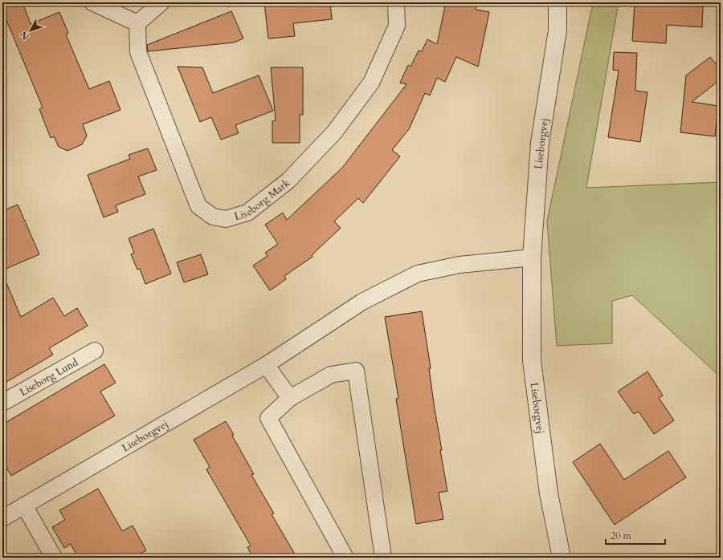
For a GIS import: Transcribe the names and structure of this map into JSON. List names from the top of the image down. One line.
{"streets":{"street":["Liseborgvej","Liseborg Mark","Liseborg Lund"]},"scale_bar":"20 m","north":"bottom left"}
